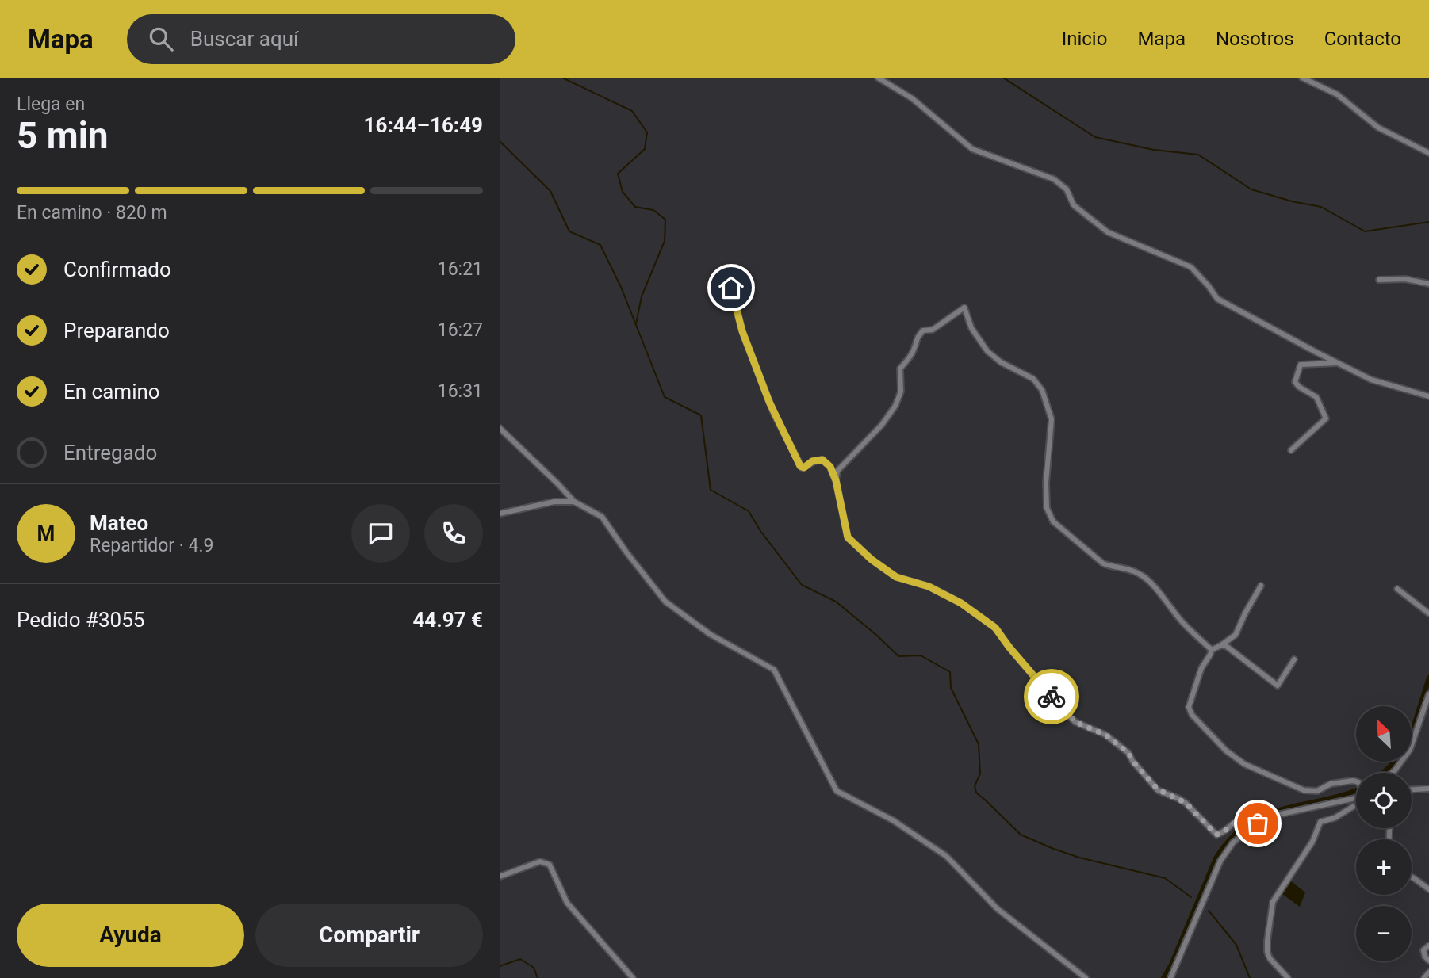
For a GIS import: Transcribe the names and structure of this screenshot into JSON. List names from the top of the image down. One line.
{"north":"top left","page":{"header":"Mapa","search":"Buscar aquí","nav":["Inicio","Mapa","Nosotros","Contacto"],"heading":["5 min","Llega en","16:44–16:49"],"panel":["Mateo","Repartidor · 4.9","Pedido #3055","44.97 €"],"bar":"En camino · 820 m","list":[["Confirmado","16:21"],["Preparando","16:27"],["En camino","16:31"],"Entregado"],"round":"M","map_buttons":["+","−"],"buttons":["Ayuda","Compartir"]}}
